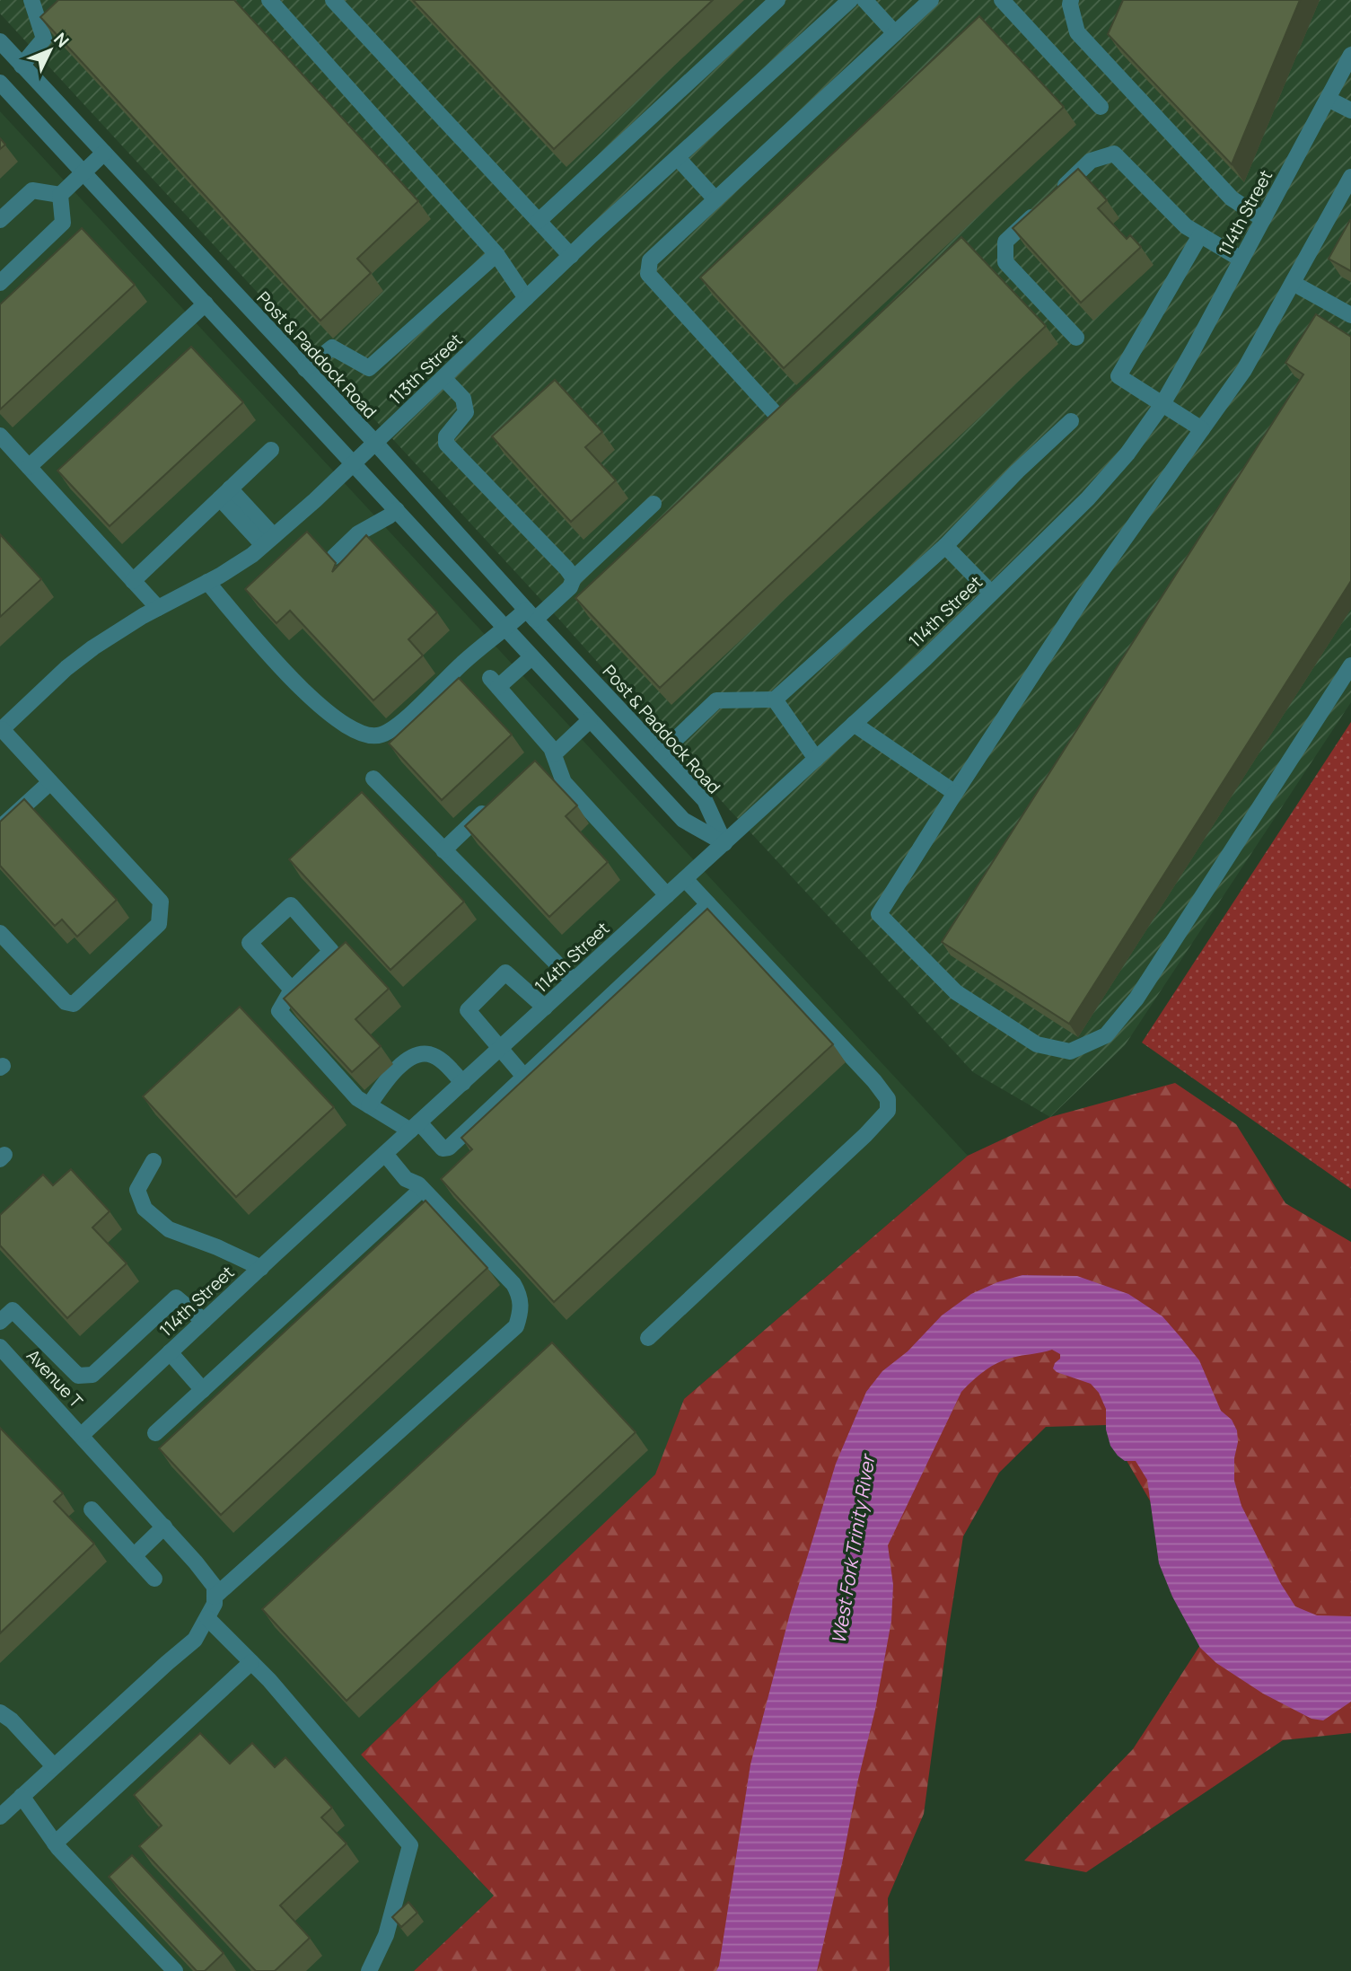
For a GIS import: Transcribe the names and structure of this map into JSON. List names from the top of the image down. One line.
{"streets":{"street":["114th Street","Post & Paddock Road","113th Street","Avenue T"]},"crossings":[["114th Street","Post & Paddock Road"],["114th Street","Avenue T"],["Post & Paddock Road","113th Street"]],"water":["West Fork Trinity River"],"north":"top right"}
